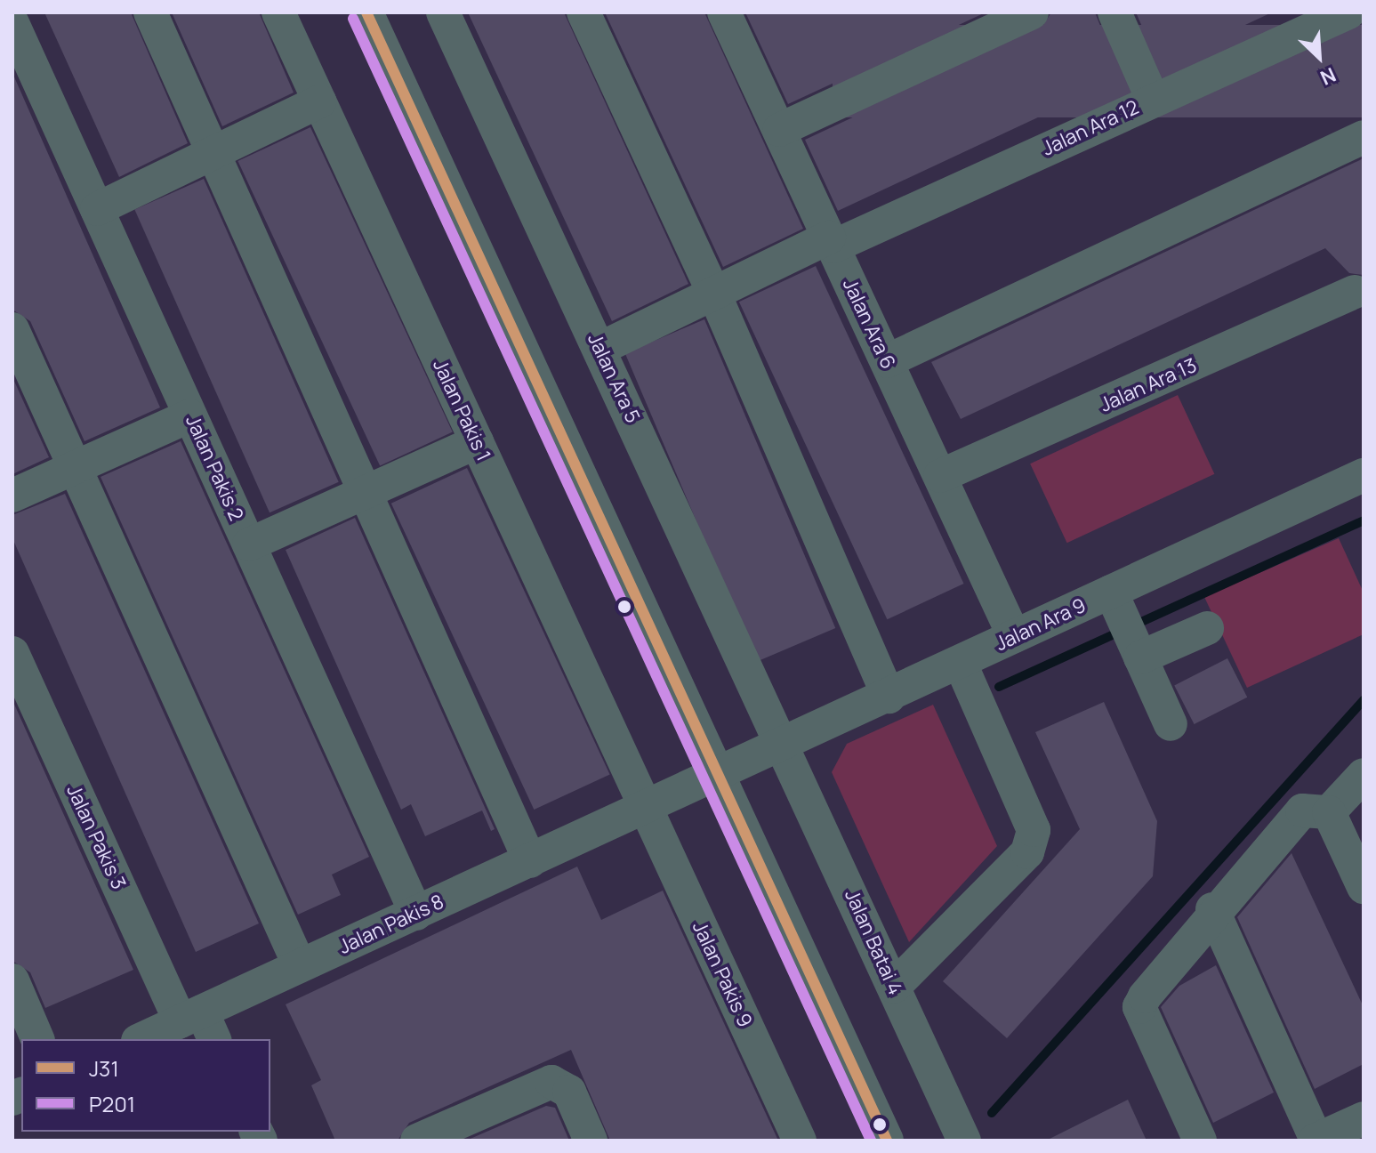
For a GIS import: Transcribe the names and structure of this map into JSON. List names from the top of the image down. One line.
{"streets":{"street":["Jalan Ara 12","Jalan Ara 6","Jalan Ara 5","Jalan Ara 13","Jalan Pakis 1","Jalan Pakis 2","Jalan Ara 9","Jalan Pakis 3","Jalan Pakis 8","Jalan Batai 4","Jalan Pakis 9"]},"crossings":[["Jalan Ara 12","Jalan Ara 6"],["Jalan Ara 12","Jalan Ara 5"],["Jalan Ara 6","Jalan Ara 13"],["Jalan Ara 6","Jalan Ara 9"],["Jalan Ara 5","Jalan Ara 9"],["Jalan Ara 5","Jalan Batai 4"],["Jalan Pakis 1","Jalan Ara 9"],["Jalan Pakis 1","Jalan Pakis 8"],["Jalan Pakis 1","Jalan Pakis 9"],["Jalan Pakis 2","Jalan Pakis 8"],["Jalan Ara 9","Jalan Pakis 8"],["Jalan Ara 9","Jalan Batai 4"],["Jalan Ara 9","Jalan Pakis 9"],["Jalan Pakis 3","Jalan Pakis 8"],["Jalan Pakis 8","Jalan Pakis 9"]],"lines":["transit line J31","transit line P201"],"legend":["J31","P201"],"north":"bottom right"}
